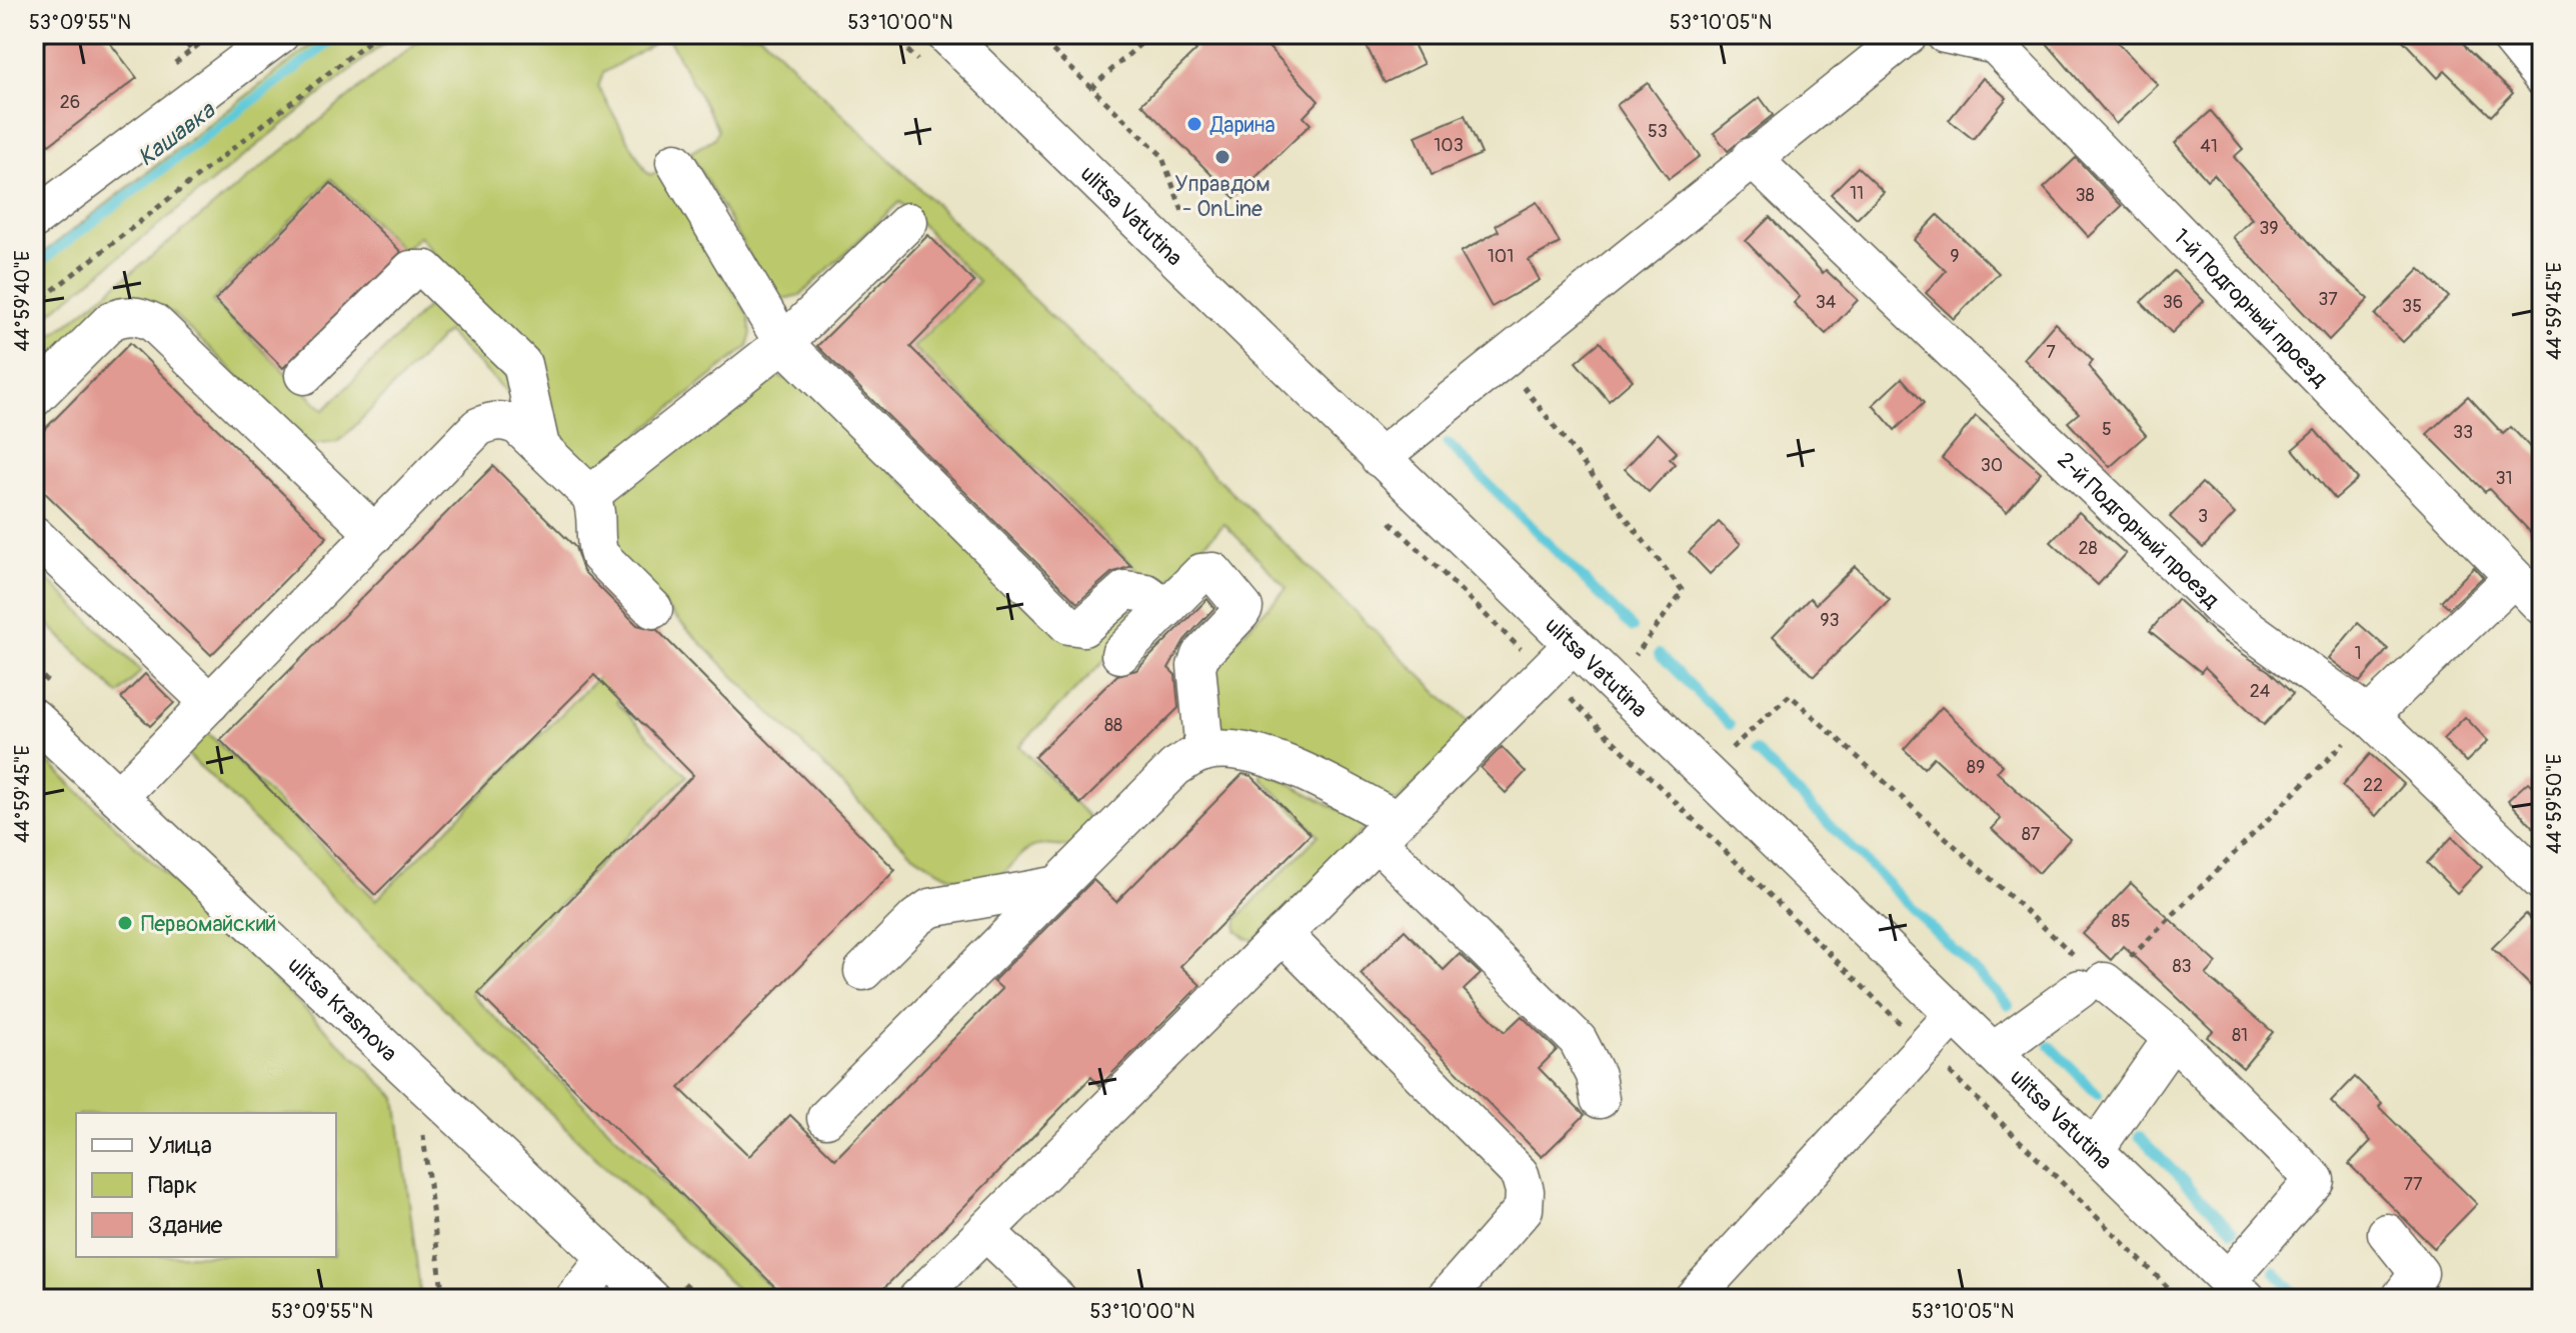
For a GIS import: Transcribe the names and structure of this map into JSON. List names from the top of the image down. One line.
{"streets":{"street":["ulitsa Vatutina","1-й Подгорный проезд","2-й Подгорный проезд","ulitsa Krasnova"]},"water":["Кашавка"],"places":["Дарина","Управдом - OnLine","Первомайский"],"house_numbers":["26","53","103","41","11","38","39","101","9","37","34","36","35","7","5","33","30","31","3","28","93","1","24","88","89","22","87","85","83","81","77"],"legend":["Улица","Парк","Здание"],"coordinates":["53°09'55\"N","53°10'00\"N","53°10'05\"N","44°59'40\"E","44°59'45\"E","44°59'50\"E"]}
